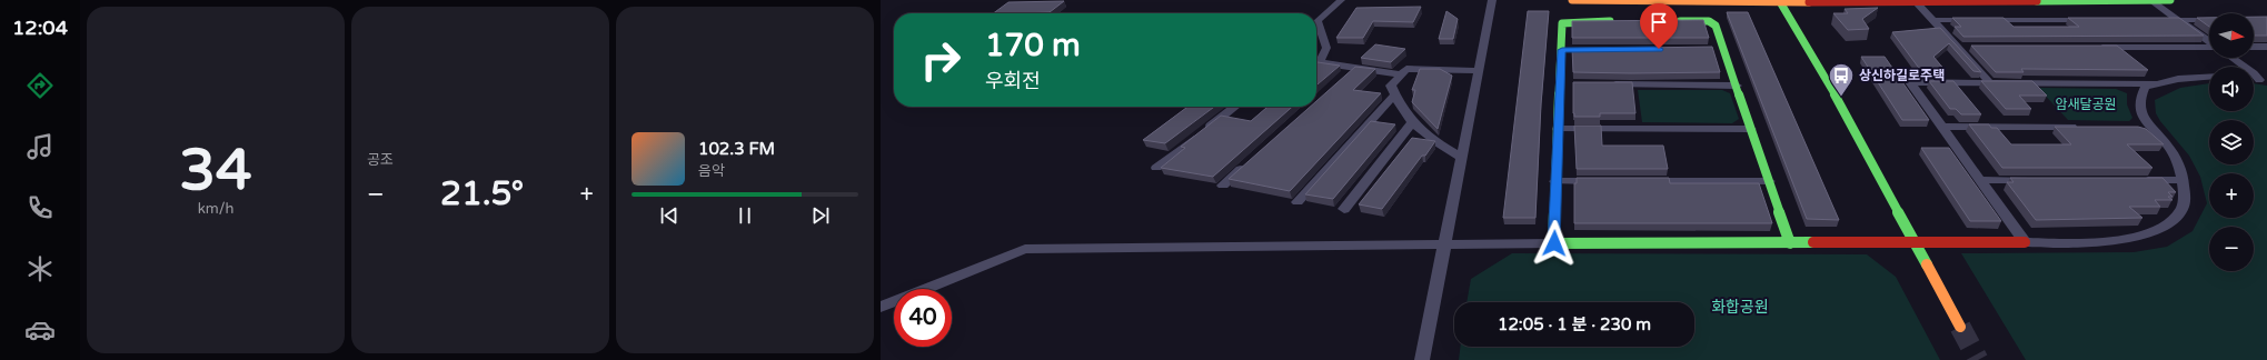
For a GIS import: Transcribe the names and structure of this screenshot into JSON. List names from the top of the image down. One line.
{"parks":["암새달공원","화합공원"],"places":{"bus stop":["상신하길로주택"]},"north":"right","page":{"tabs":"12:04","tile":[["34","km/h"],"공조"],"map_buttons":["+","−"],"turn":["170 m","우회전"],"song":["102.3 FM","음악"],"heat":["−","21.5°","+"],"limit":"40","trip":"12:05 · 1 분 · 230 m"}}
